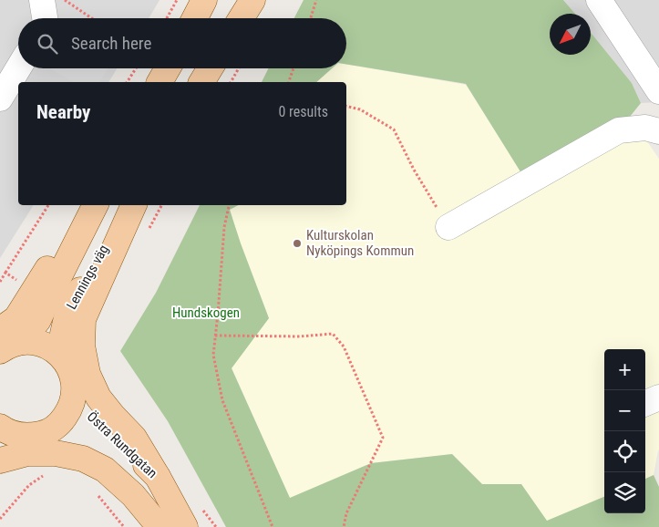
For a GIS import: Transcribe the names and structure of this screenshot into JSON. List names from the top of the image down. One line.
{"streets":{"main road":["Lennings väg","Östra Rundgatan"]},"crossings":[["Lennings väg","Östra Rundgatan"]],"parks":["Hundskogen"],"places":["Kulturskolan Nyköpings Kommun"],"north":"bottom left","page":{"search":"Search here","heading":["Nearby","0 results"],"map_buttons":["+","−"]}}
